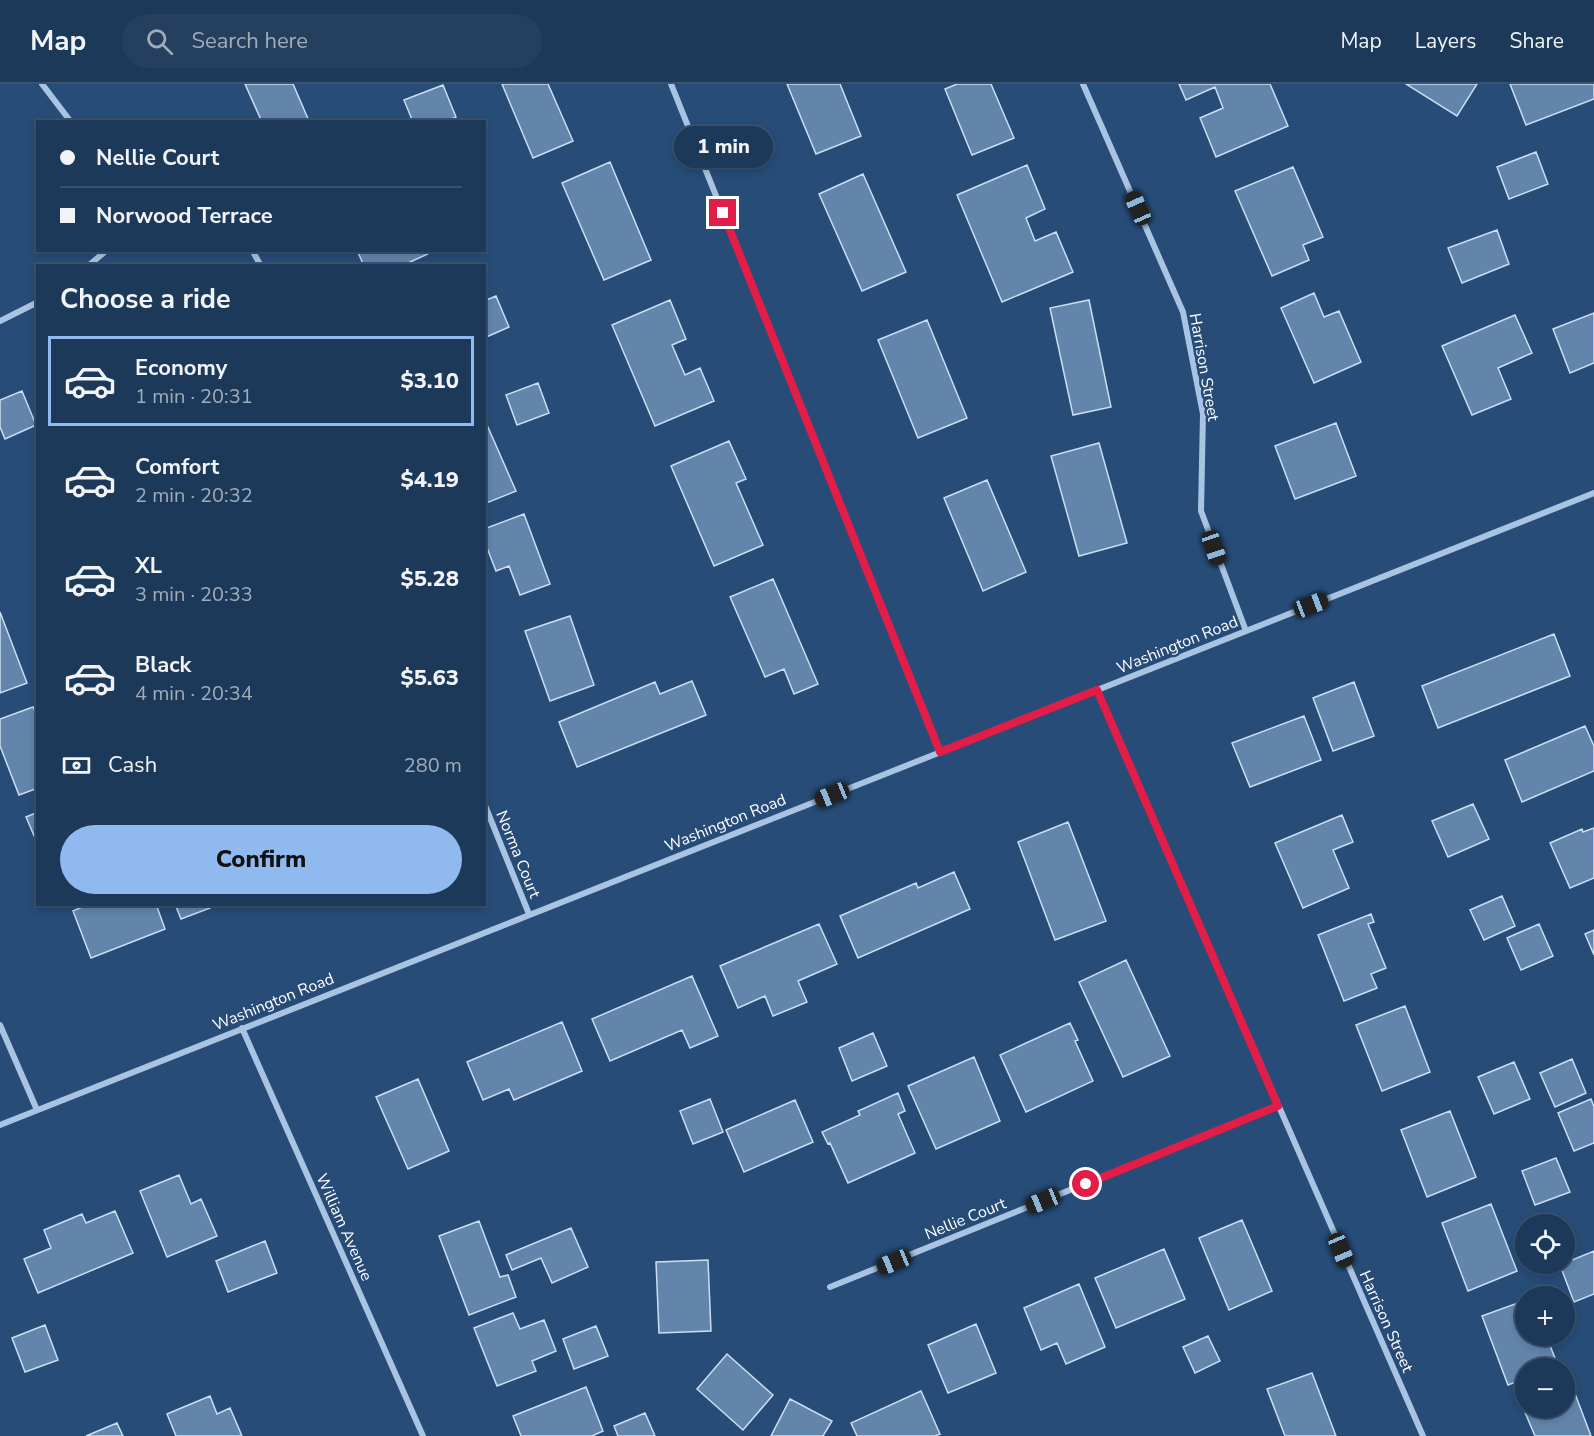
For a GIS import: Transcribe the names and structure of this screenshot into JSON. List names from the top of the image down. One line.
{"streets":{"street":["Harrison Street","Washington Road","Norma Court","Nellie Court","William Avenue"]},"crossings":[["Harrison Street","Washington Road"],["Harrison Street","Nellie Court"],["Washington Road","Norma Court"],["Washington Road","William Avenue"]],"page":{"header":"Map","search":"Search here","nav":["Map","Layers","Share"],"banner":["Nellie Court","Norwood Terrace"],"bubble":"1 min","heading":"Choose a ride","list":[{"name":"Economy","note":"1 min · 20:31","value":"$3.10"},{"name":"Comfort","note":"2 min · 20:32","value":"$4.19"},{"name":"XL","note":"3 min · 20:33","value":"$5.28"},{"name":"Black","note":"4 min · 20:34","value":"$5.63"}],"pay":["Cash","280 m"],"buttons":"Confirm","map_buttons":["+","−"]}}
